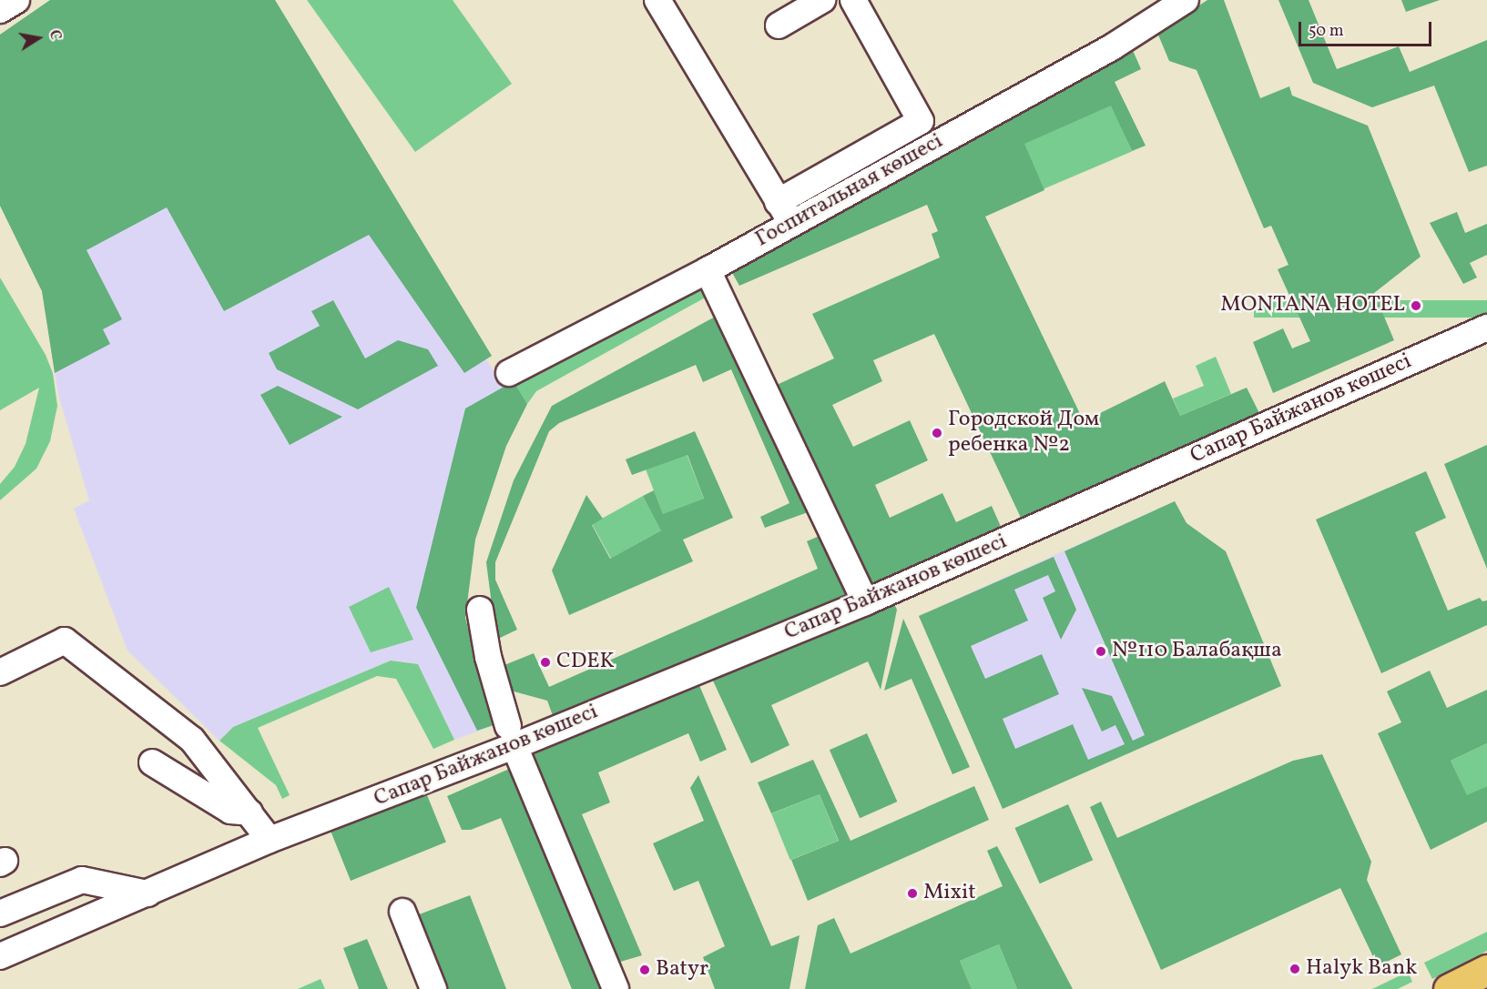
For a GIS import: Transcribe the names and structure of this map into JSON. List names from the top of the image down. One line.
{"streets":{"street":["Госпитальная көшесі","Сапар Байжанов көшесі"]},"places":["MONTANA HOTEL","Городской Дом ребенка №2","№110 Балабақша","CDEK","Mixit","Halyk Bank","Batyr"],"scale_bar":"50 m","north":"right"}
